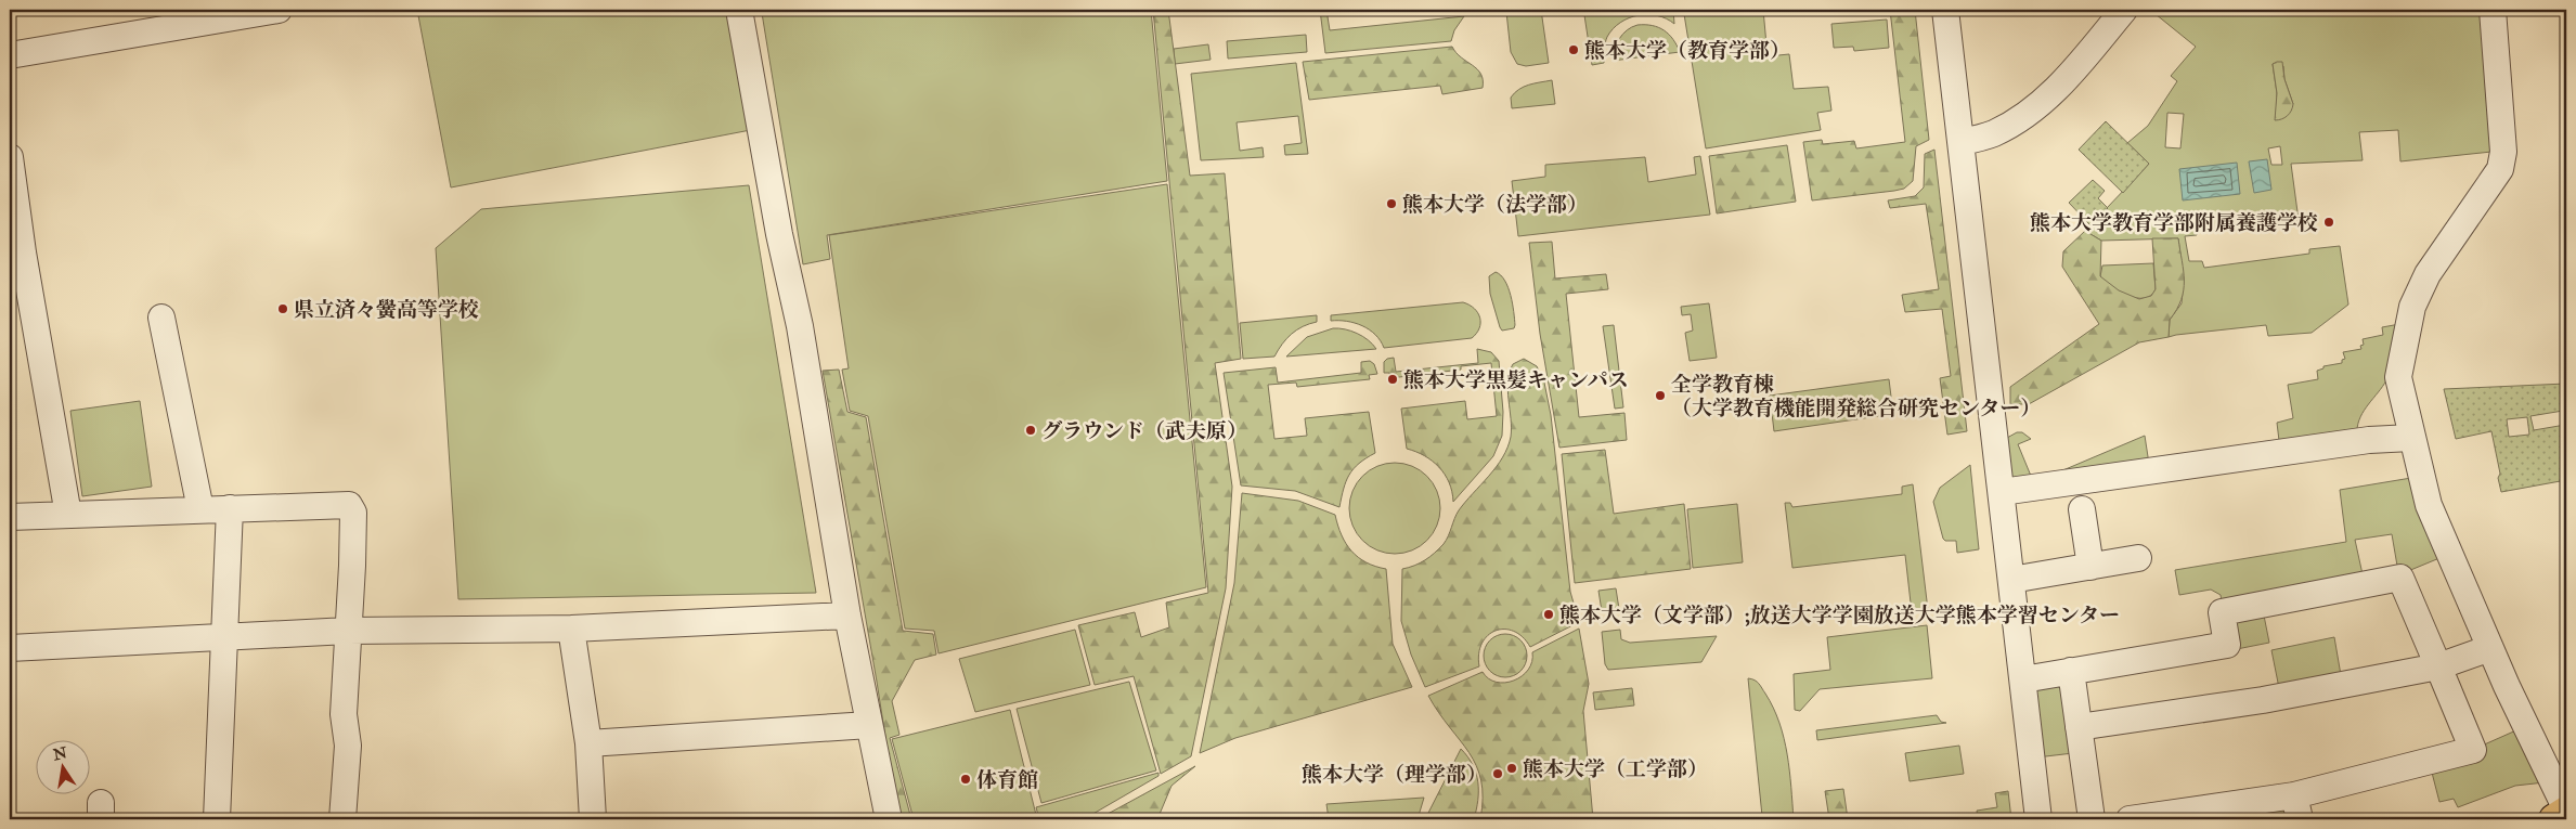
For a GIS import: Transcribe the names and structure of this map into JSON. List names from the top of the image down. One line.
{"places":["熊本大学（教育学部）","熊本大学（法学部）","熊本大学教育学部附属養護学校","県立済々黌高等学校","熊本大学黒髪キャンパス","全学教育棟 （大学教育機能開発総合研究センター）","グラウンド（武夫原）","熊本大学（文学部）;放送大学学園放送大学熊本学習センター","熊本大学（工学部）","熊本大学（理学部）","体育館"],"north":"top"}
